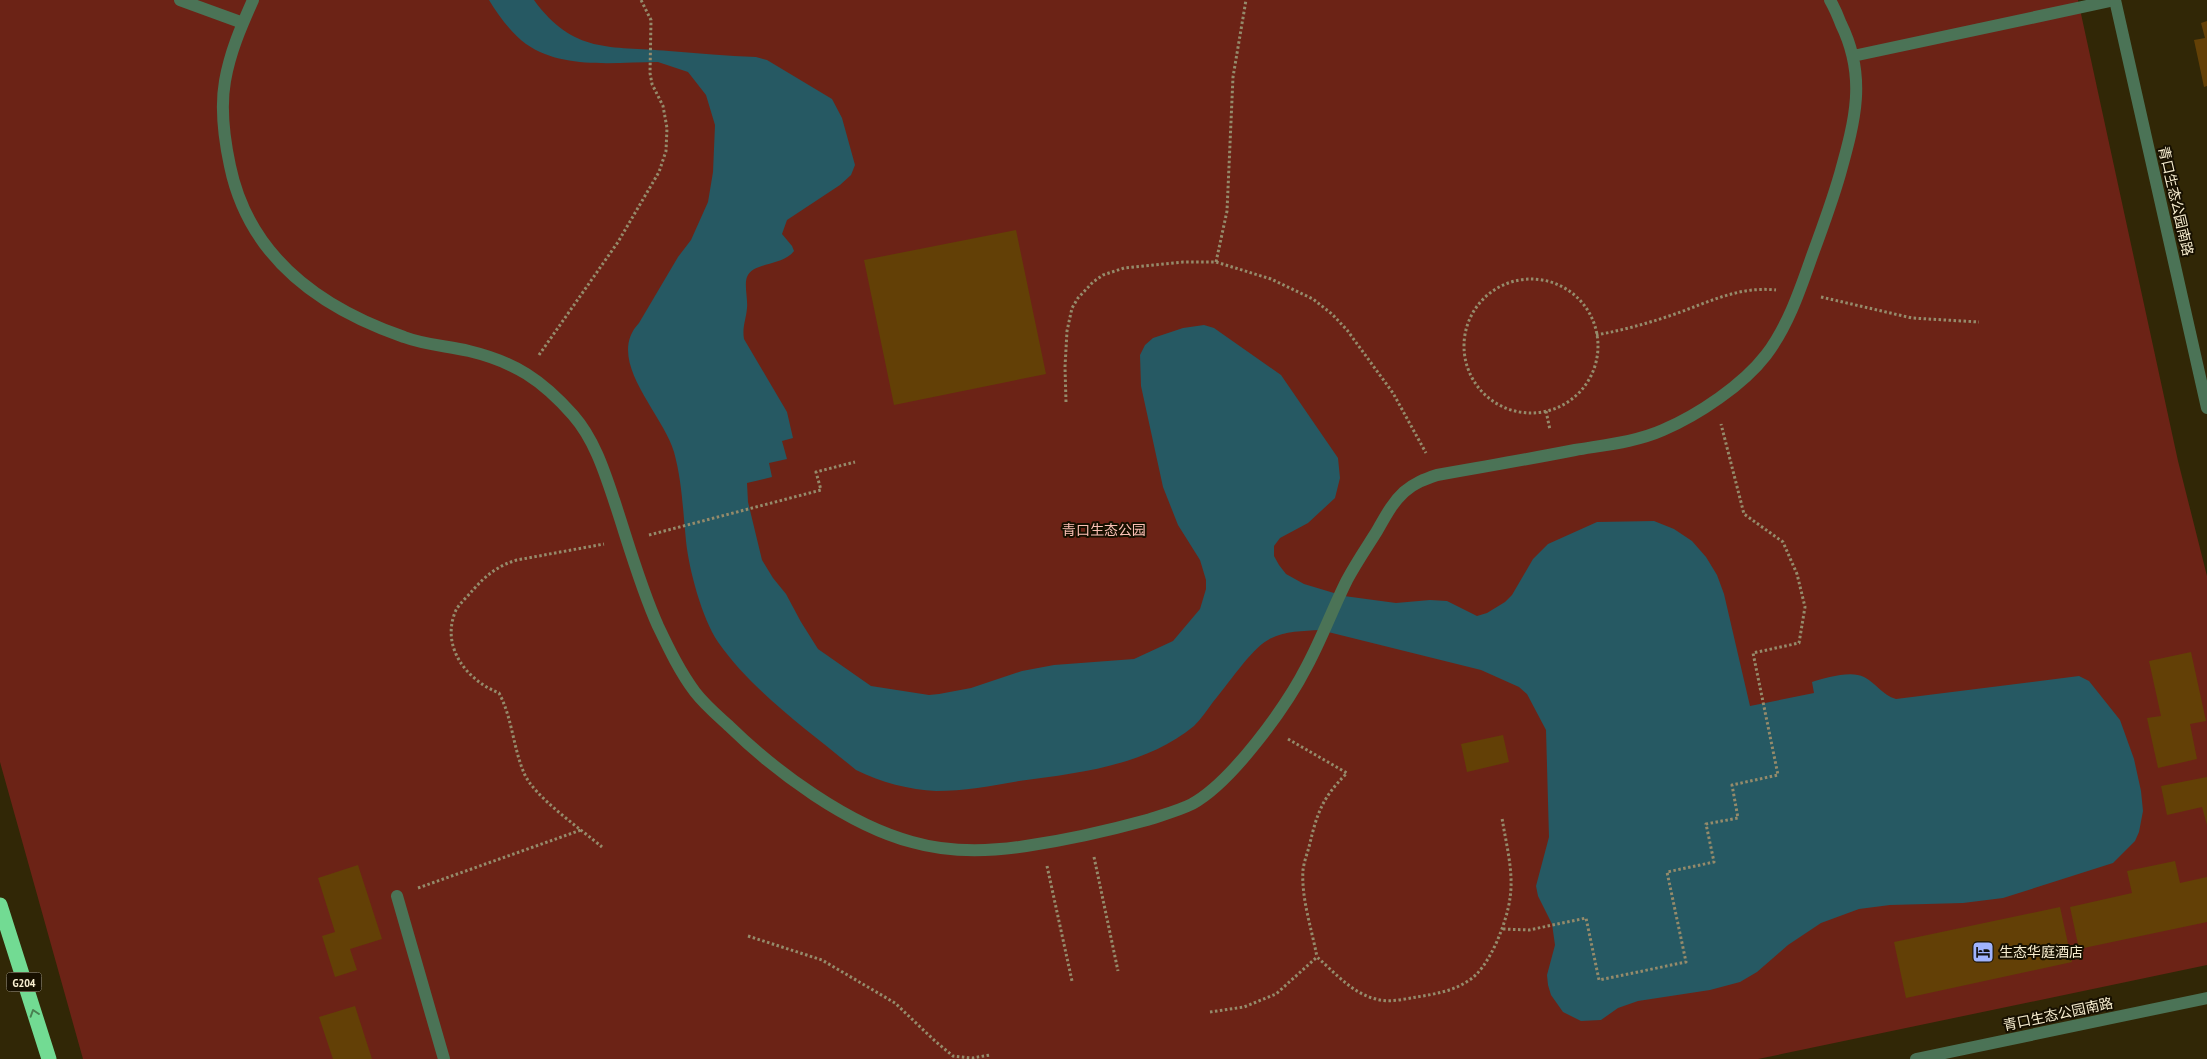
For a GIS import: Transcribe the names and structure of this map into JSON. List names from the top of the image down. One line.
{"streets":{"highway":["G204"],"street":["青口生态公园南路"]},"parks":["青口生态公园"],"places":{"hotel":["生态华庭酒店"]}}
